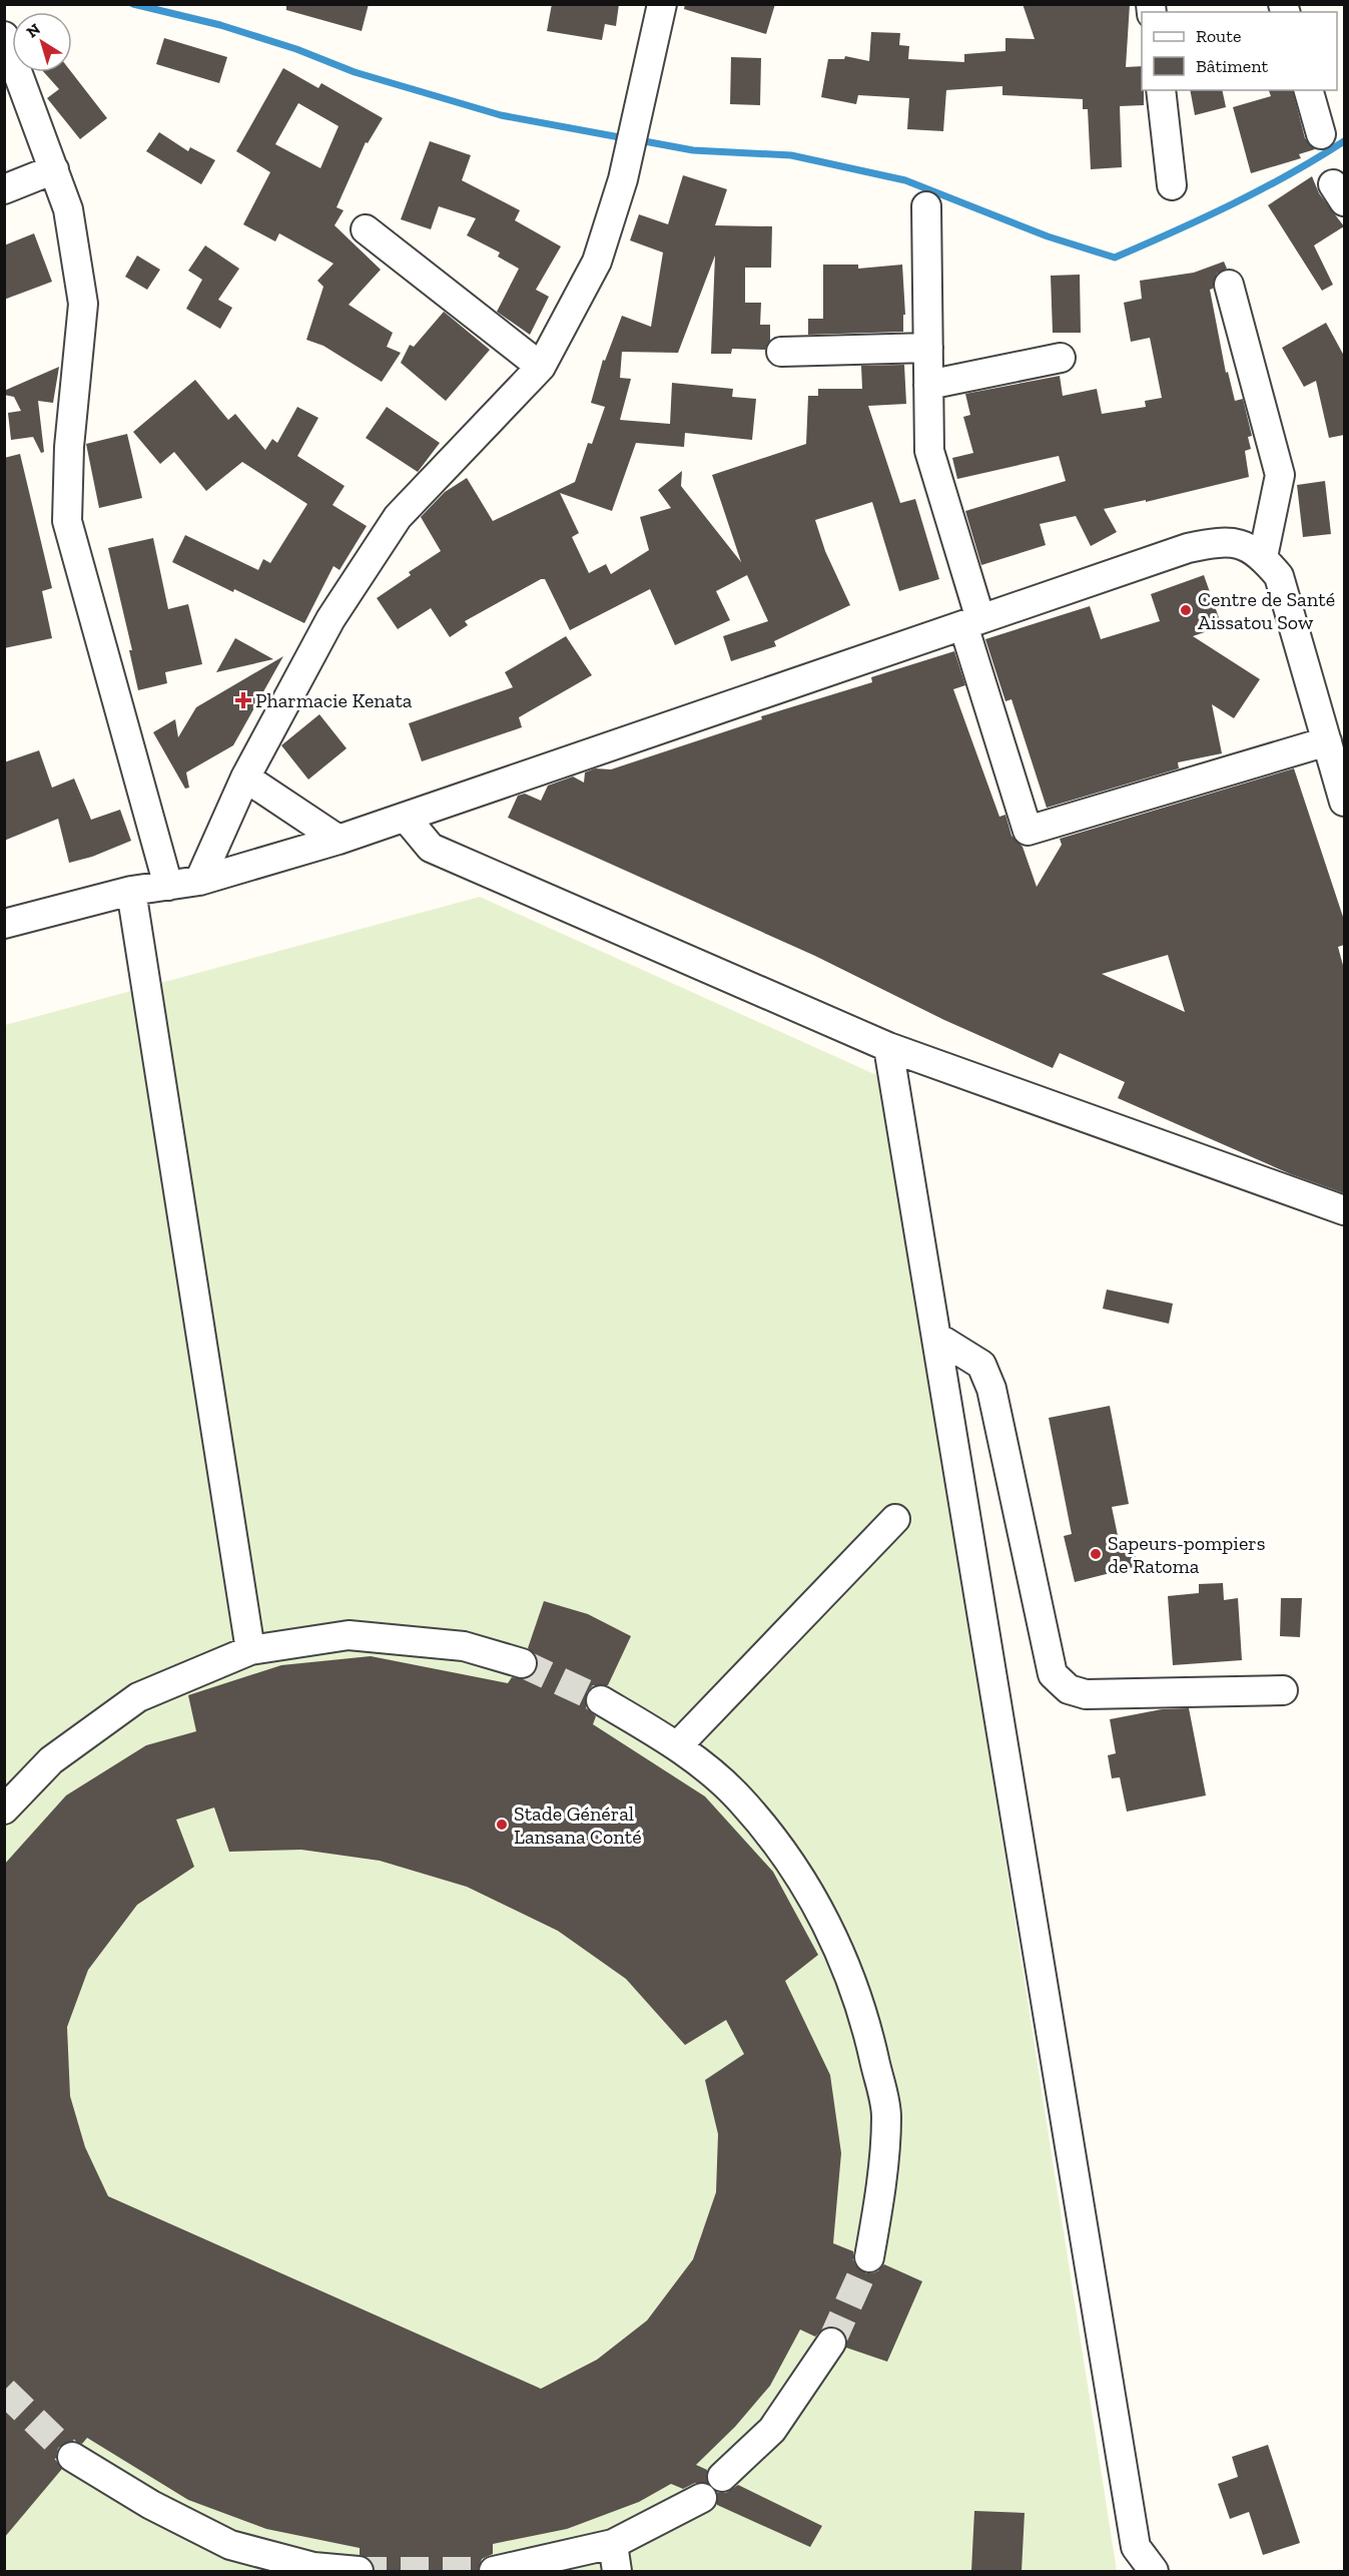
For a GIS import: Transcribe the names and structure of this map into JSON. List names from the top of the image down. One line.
{"places":{"other":["Centre de Santé Aissatou Sow","Sapeurs-pompiers de Ratoma","Stade Général Lansana Conté"],"health":["Pharmacie Kenata"]},"legend":["Route","Bâtiment"],"north":"top left"}
